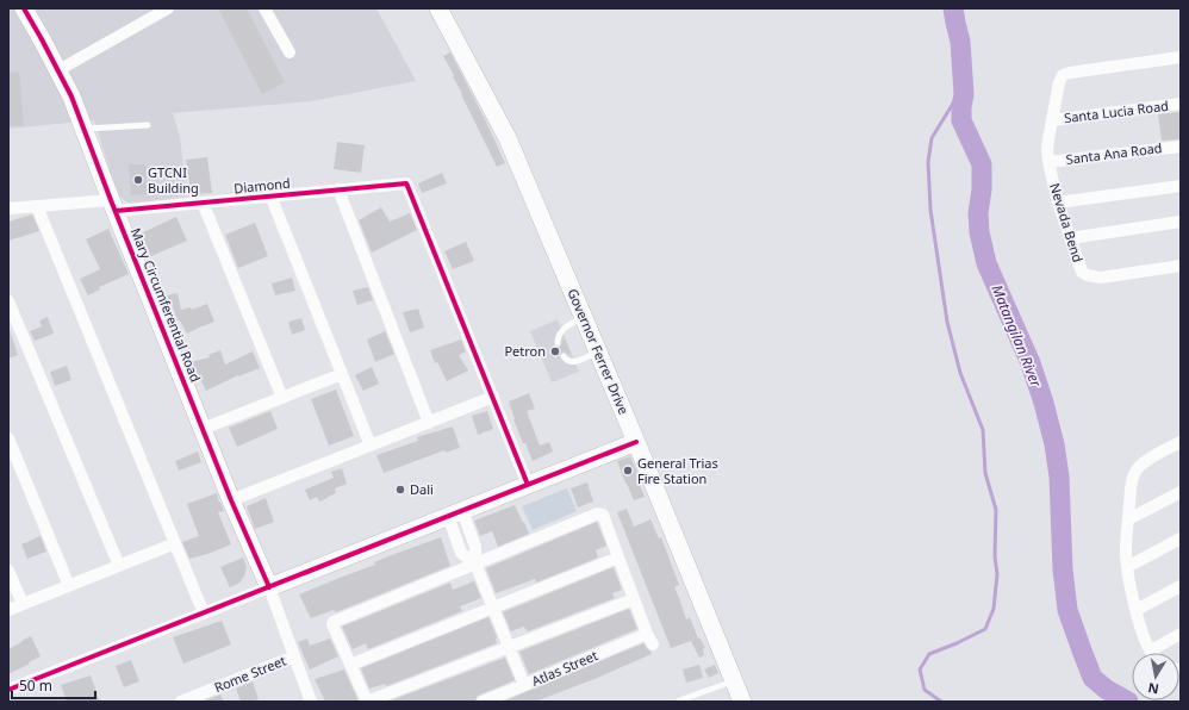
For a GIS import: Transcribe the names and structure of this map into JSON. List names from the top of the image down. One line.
{"streets":{"street":["Santa Lucia Road","Santa Ana Road","Diamond","Nevada Bend","Mary Circumferential Road","Governor Ferrer Drive","Atlas Street","Rome Street"]},"crossings":[["Santa Lucia Road","Nevada Bend"],["Santa Ana Road","Nevada Bend"],["Diamond","Mary Circumferential Road"],["Mary Circumferential Road","Rome Street"]],"water":["Matangilan River"],"places":["GTCNI Building","Petron","General Trias Fire Station","Dali"],"scale_bar":"50 m","north":"bottom"}
